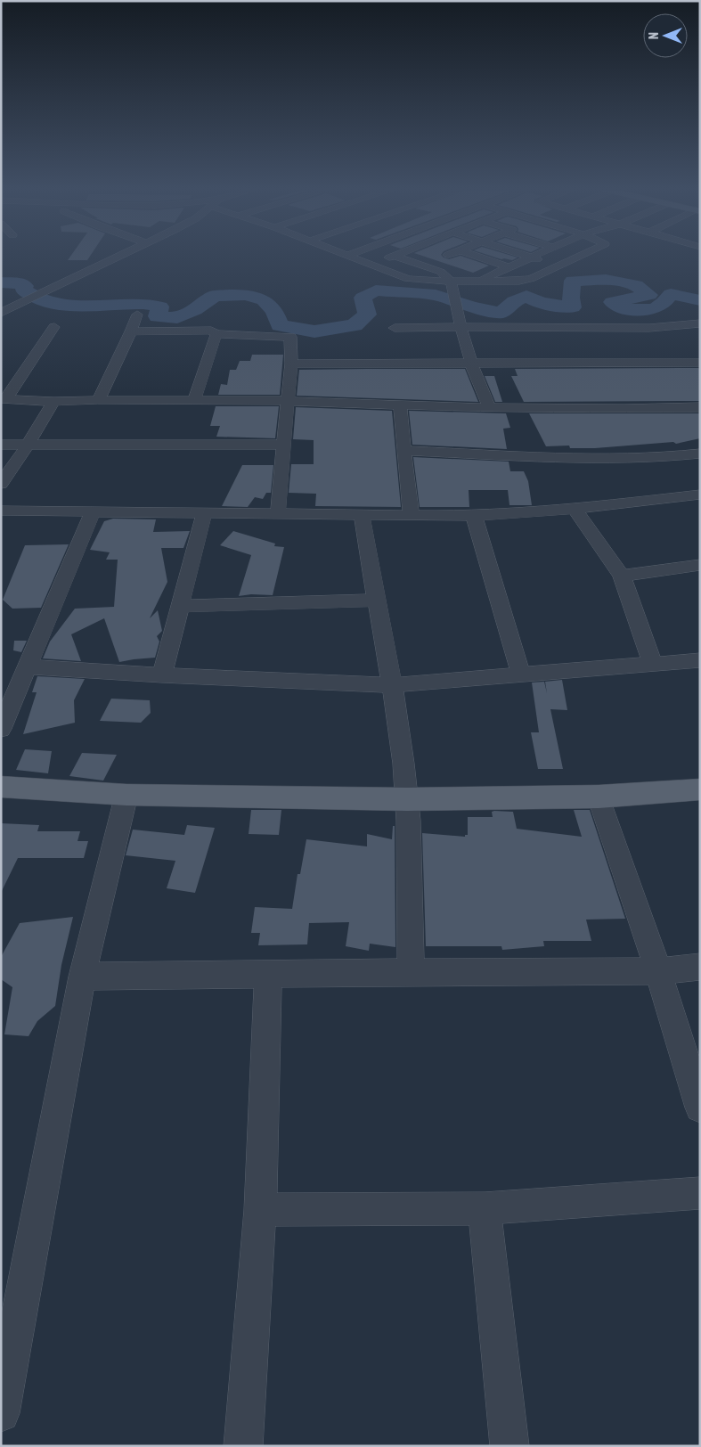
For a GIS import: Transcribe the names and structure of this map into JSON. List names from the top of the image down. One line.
{"north":"left"}
